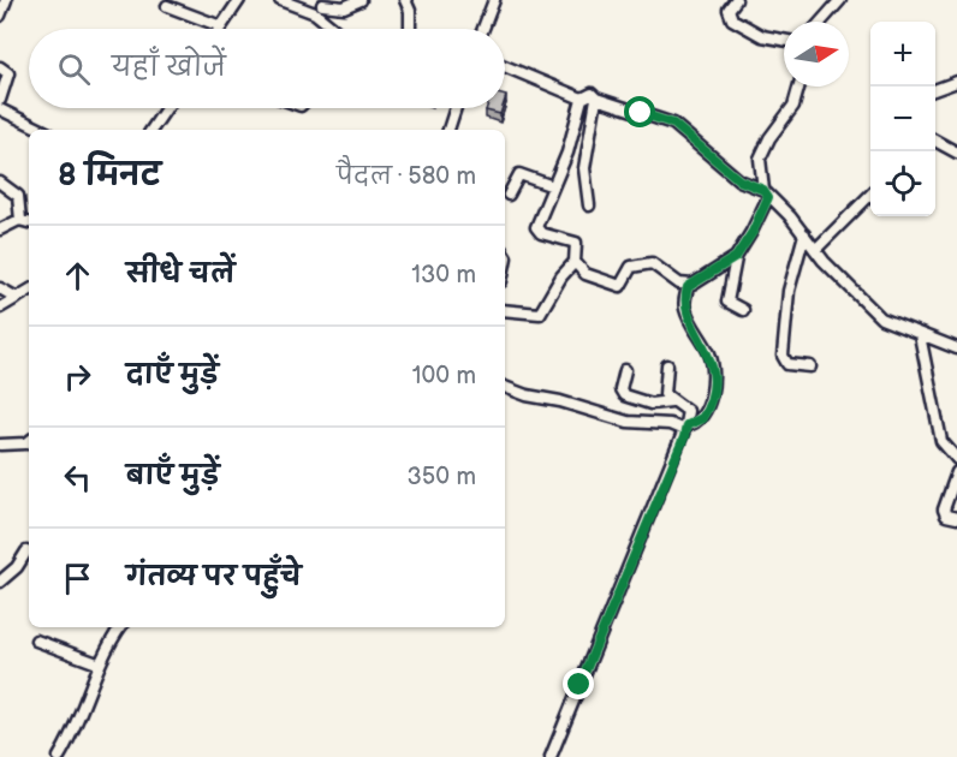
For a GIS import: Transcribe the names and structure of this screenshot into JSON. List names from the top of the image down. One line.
{"north":"right","page":{"map_buttons":["+","−"],"search":"यहाँ खोजें","heading":["8 मिनट","पैदल · 580 m"],"list":[["सीधे चलें","130 m"],["दाएँ मुड़ें","100 m"],["बाएँ मुड़ें","350 m"],"गंतव्य पर पहुँचे"]}}
